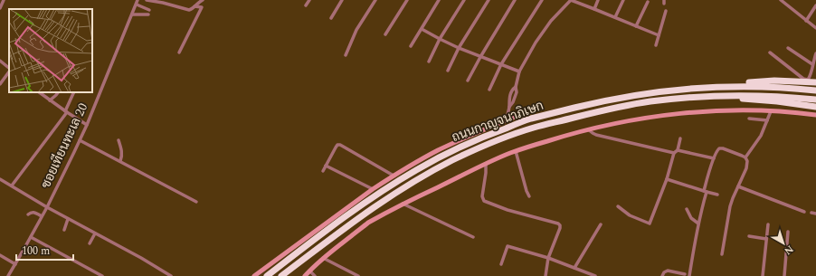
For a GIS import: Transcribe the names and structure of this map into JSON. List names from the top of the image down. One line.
{"streets":{"highway":["ถนนกาญจนาภิเษก"],"street":["ซอยเทียนทะเล 20"]},"scale_bar":"100 m","north":"bottom right"}
